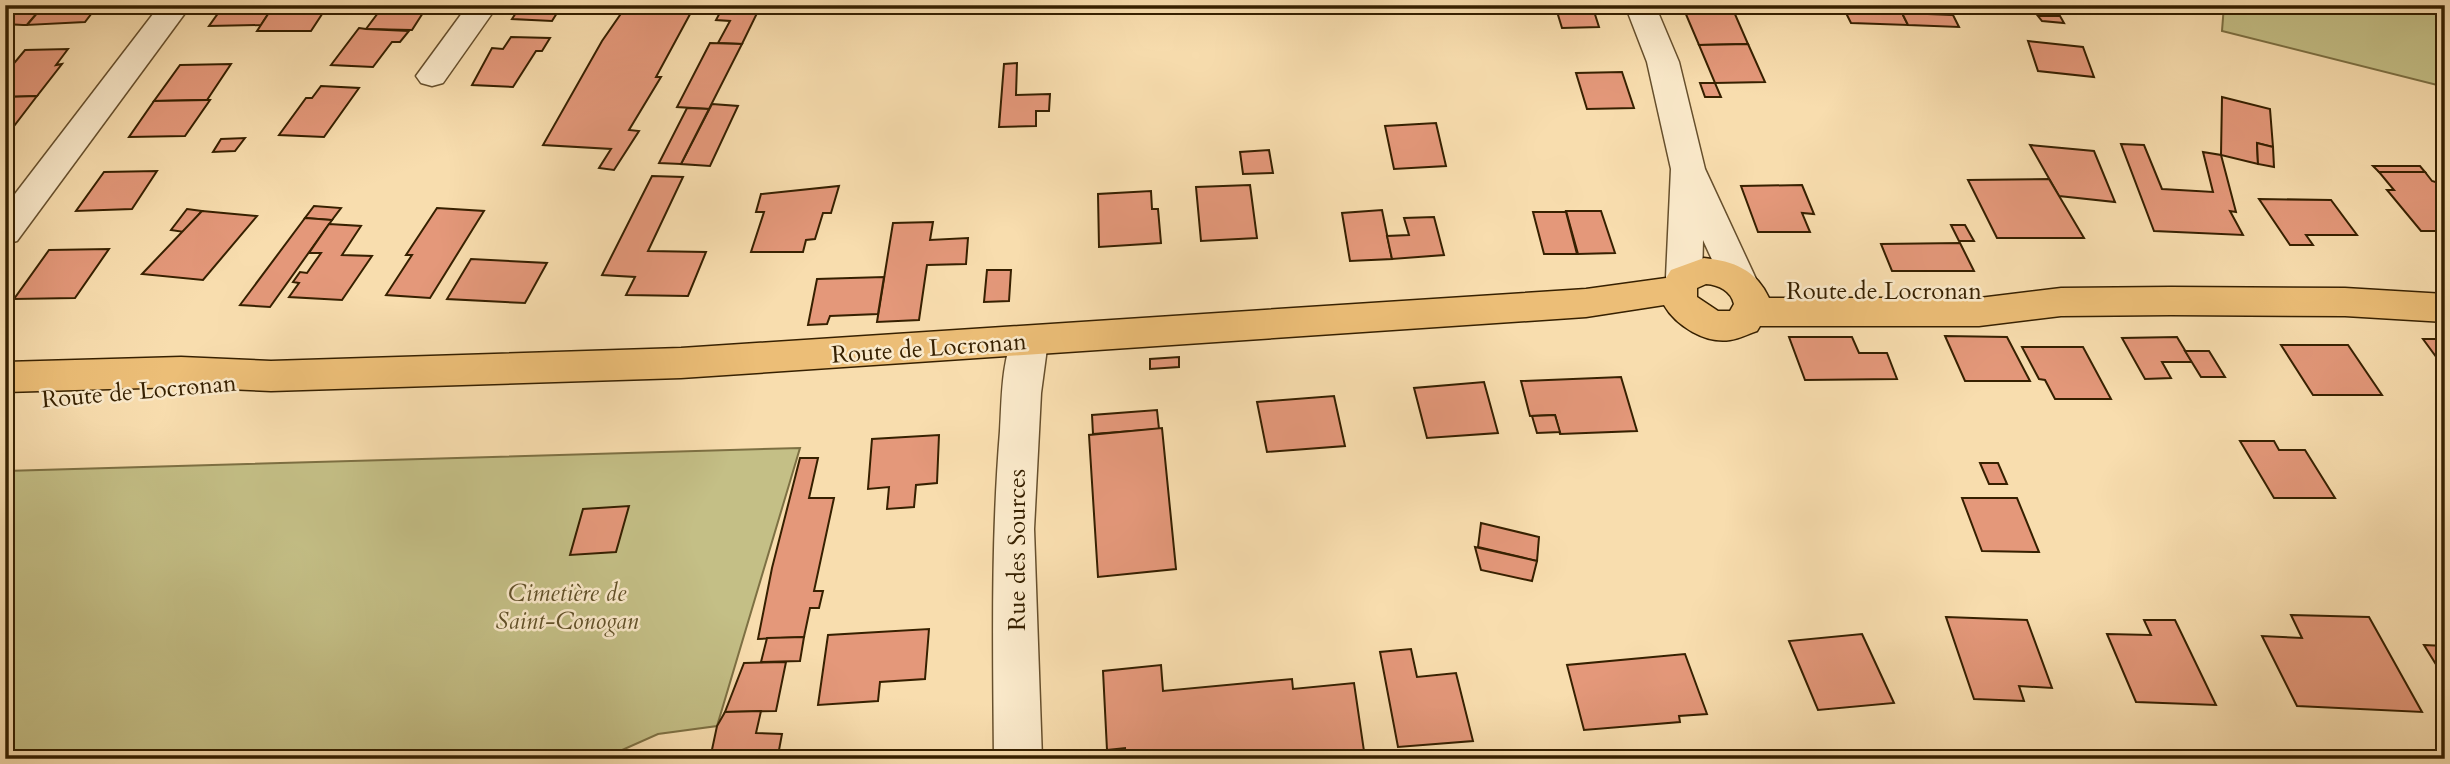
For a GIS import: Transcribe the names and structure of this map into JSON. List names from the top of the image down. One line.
{"streets":{"main road":["Route de Locronan"],"street":["Rue des Sources"]},"crossings":[["Route de Locronan","Rue des Sources"]],"parks":["Cimetière de Saint-Conogan"]}
